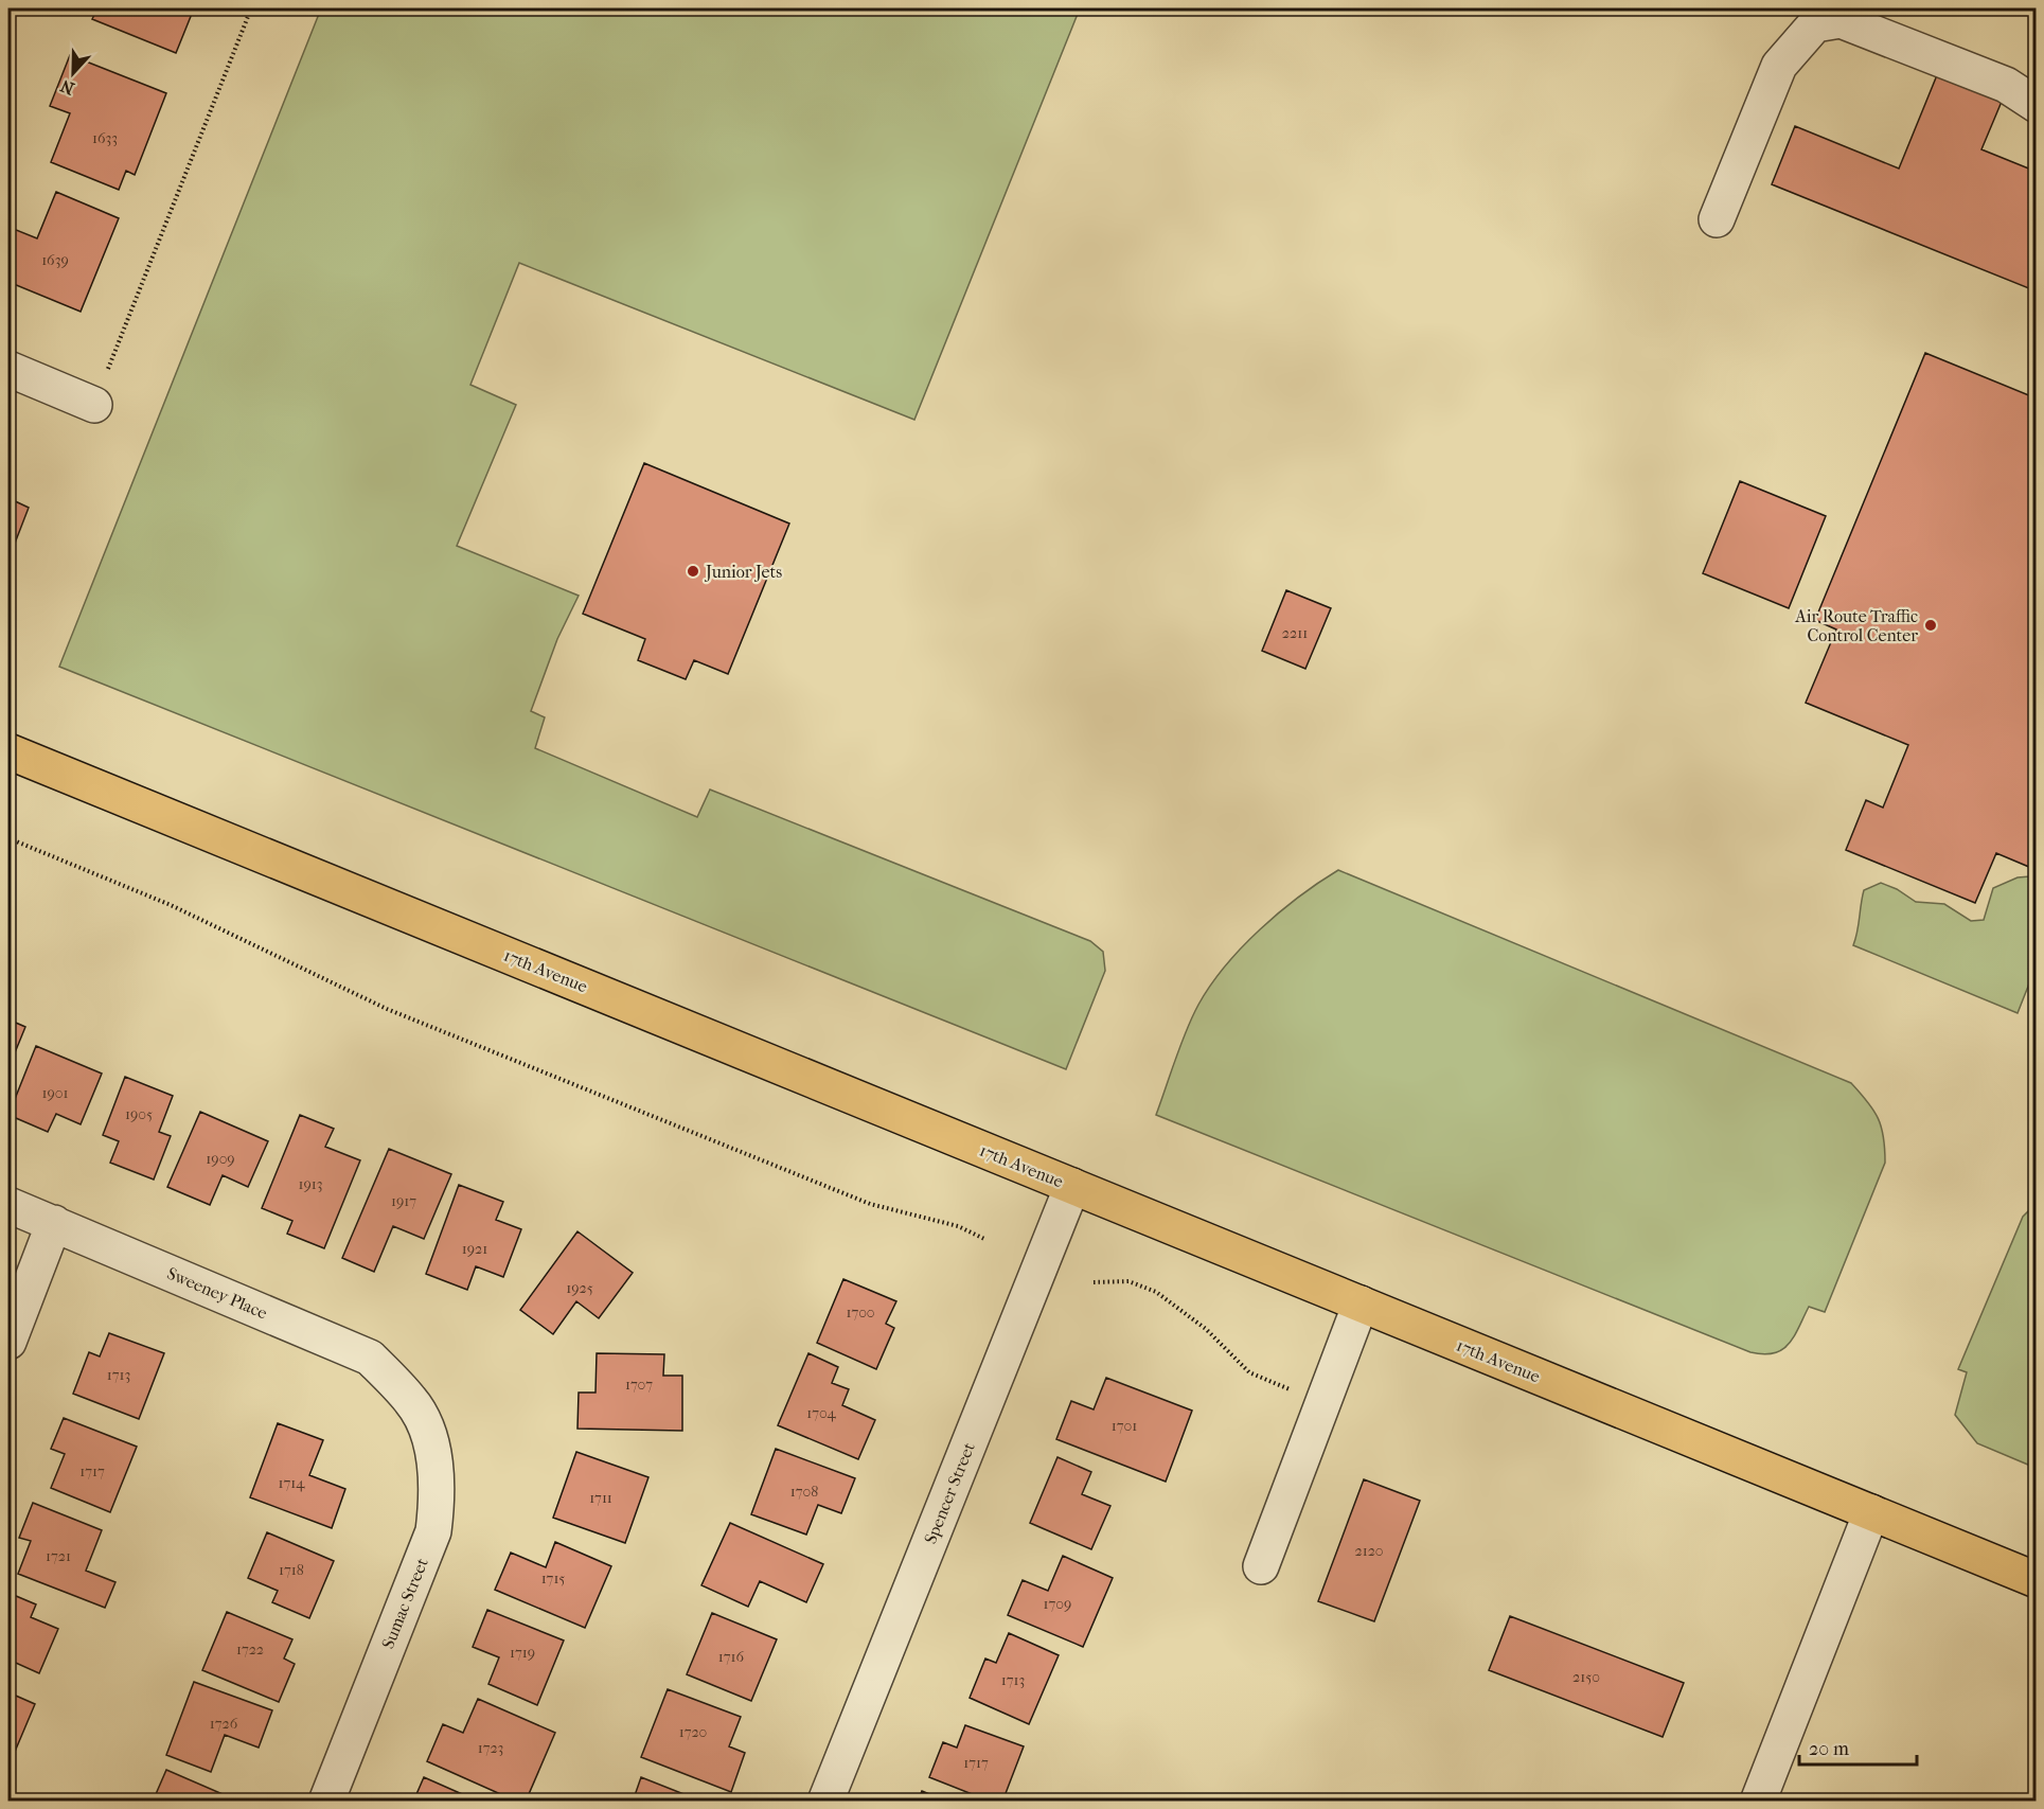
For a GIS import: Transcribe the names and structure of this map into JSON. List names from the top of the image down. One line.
{"streets":{"main road":["17th Avenue"],"street":["Sweeney Place","Spencer Street","Sumac Street"]},"crossings":[["17th Avenue","Spencer Street"],["Sweeney Place","Sumac Street"]],"places":["Junior Jets","Air Route Traffic Control Center"],"house_numbers":["1633","1639","2211","1901","1905","1909","1913","1917","1921","1925","1700","1713","1707","1704","1701","1717","1714","1708","1711","2120","1721","1718","1715","1709","1722","1719","1716","2150","1713","1726","1720","1723","1717"],"scale_bar":"20 m","north":"bottom"}
